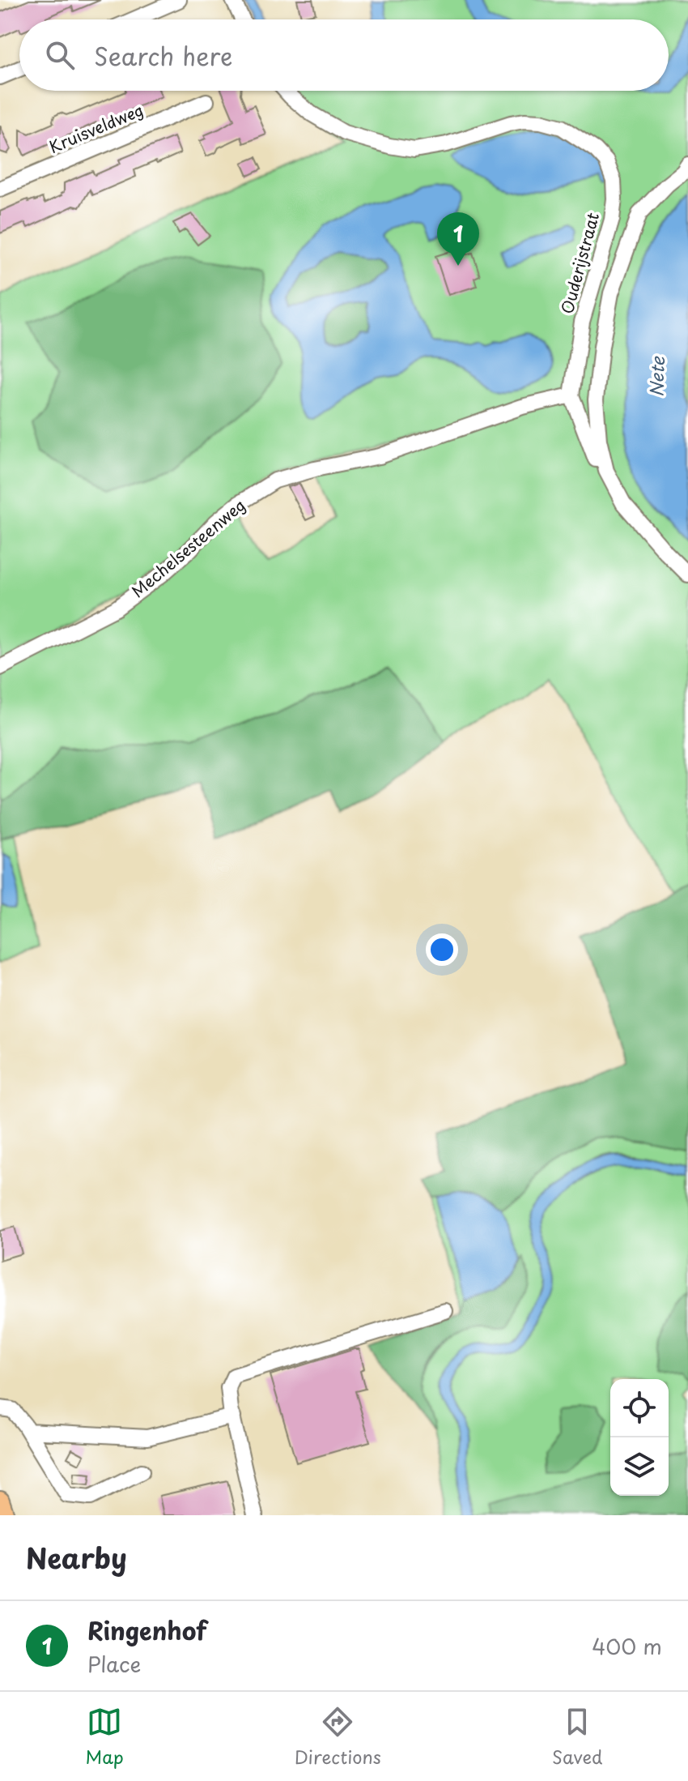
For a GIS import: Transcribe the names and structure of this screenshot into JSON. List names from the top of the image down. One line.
{"streets":{"street":["Kruisveldweg","Ouderijstraat","Mechelsesteenweg"]},"crossings":[["Ouderijstraat","Mechelsesteenweg"]],"water":["Nete"],"page":{"search":"Search here","pins":"1","heading":"Nearby","list":[{"mark":"1","name":"Ringenhof","note":"Place","value":"400 m"}],"nav":["Map","Directions","Saved"]}}
